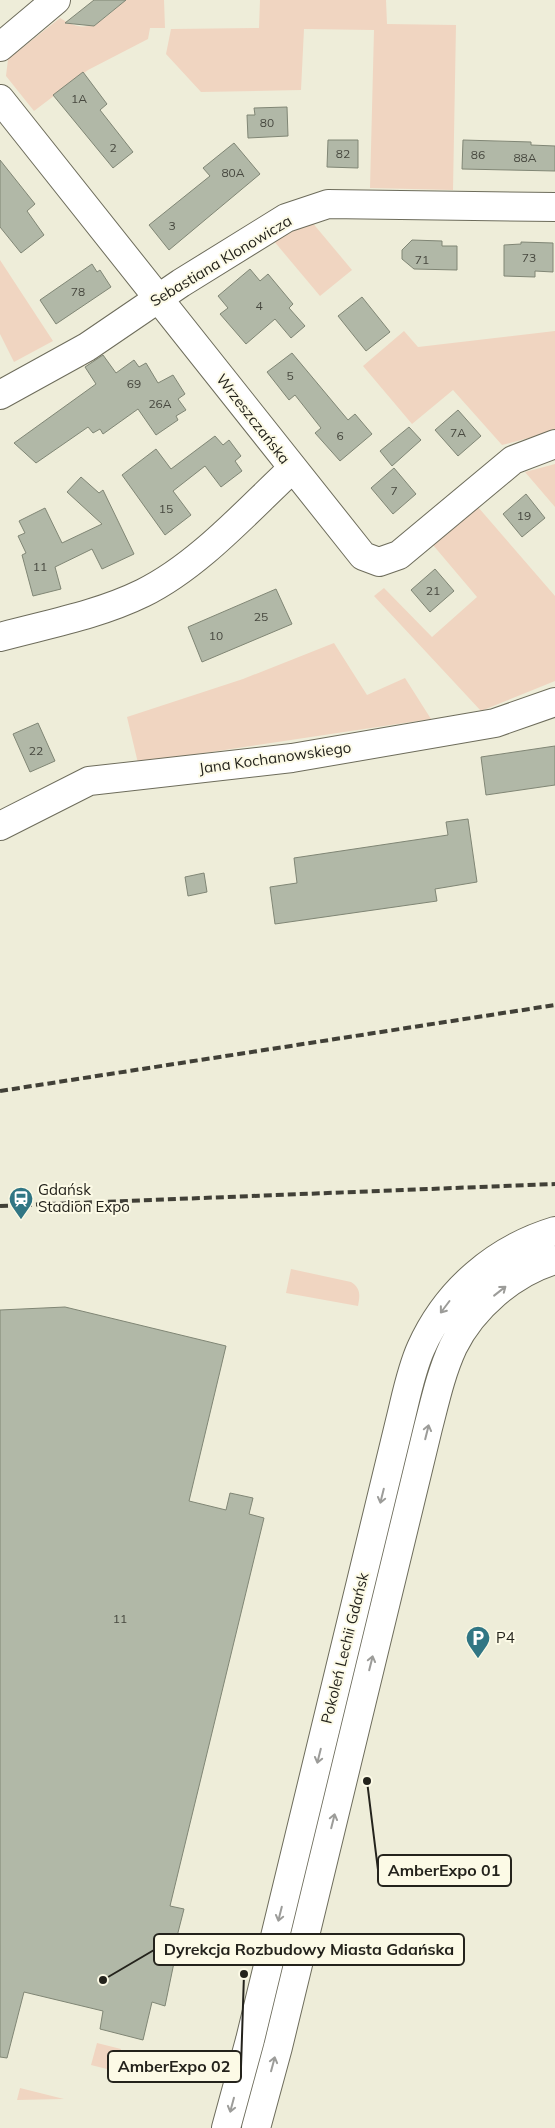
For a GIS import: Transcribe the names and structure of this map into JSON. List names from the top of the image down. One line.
{"streets":{"street":["Sebastiana Klonowicza","Wrzeszczańska","Jana Kochanowskiego","Pokoleń Lechii Gdańsk"]},"crossings":[["Sebastiana Klonowicza","Wrzeszczańska"]],"places":{"station":["Gdańsk Stadion Expo"],"parking":["P4"],"other":["AmberExpo 01","AmberExpo 02","Dyrekcja Rozbudowy Miasta Gdańska"]},"house_numbers":["1A","80","2","82","86","88A","80A","3","73","71","78","4","5","69","26A","7A","6","7","15","19","11","21","25","10","22","11"]}
